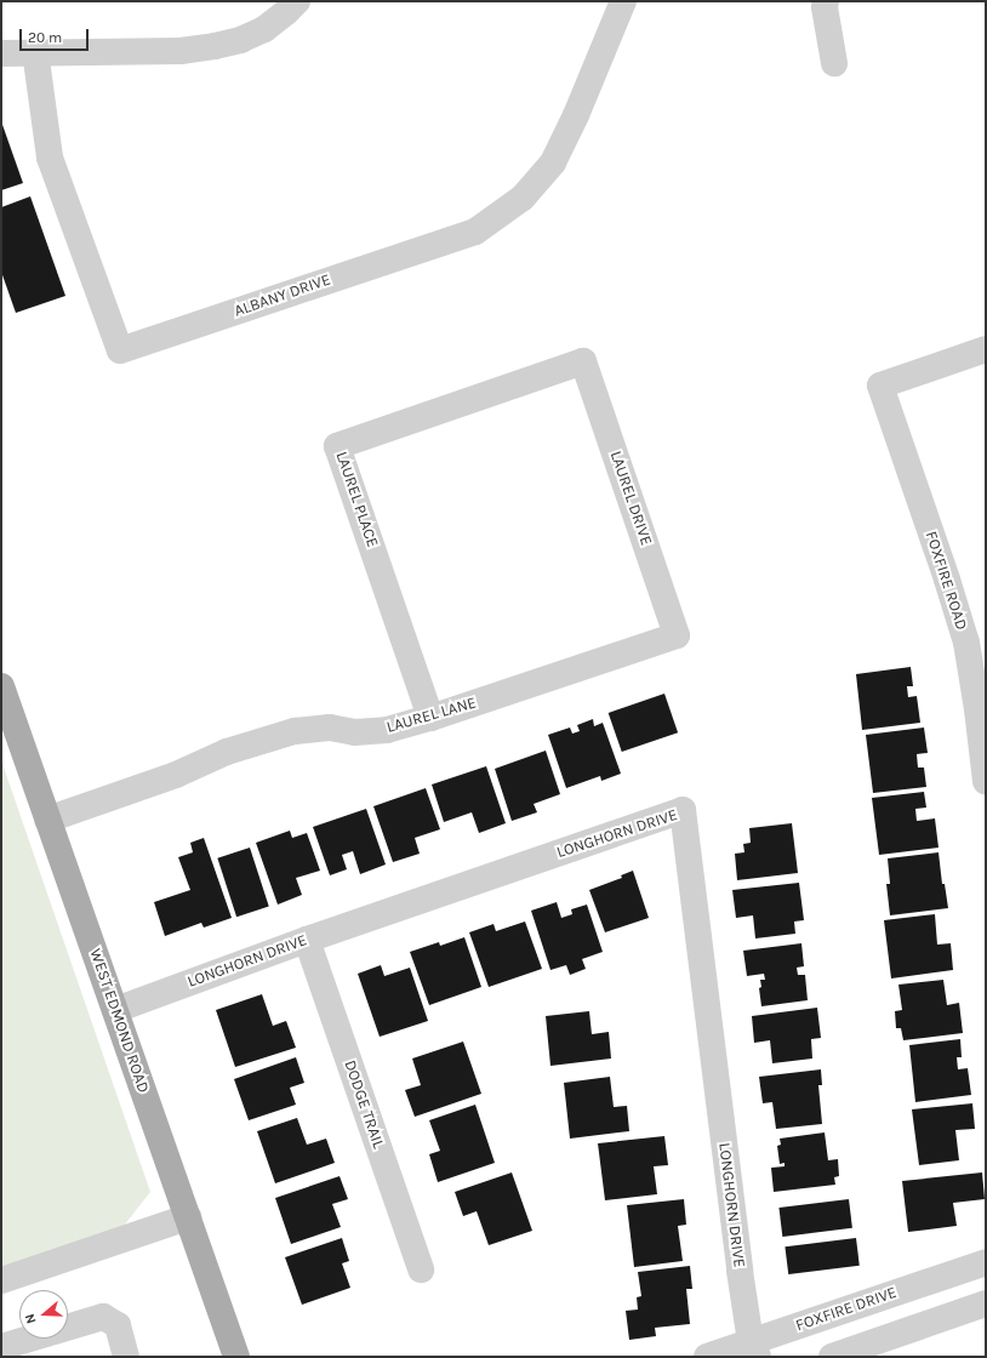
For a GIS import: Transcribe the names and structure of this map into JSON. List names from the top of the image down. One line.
{"streets":{"main road":["WEST EDMOND ROAD"],"street":["ALBANY DRIVE","LAUREL DRIVE","LAUREL PLACE","FOXFIRE ROAD","LAUREL LANE","LONGHORN DRIVE","DODGE TRAIL","FOXFIRE DRIVE"]},"crossings":[["LAUREL DRIVE","LAUREL PLACE"],["LAUREL DRIVE","LAUREL LANE"],["LAUREL PLACE","LAUREL LANE"],["LAUREL LANE","WEST EDMOND ROAD"],["LONGHORN DRIVE","WEST EDMOND ROAD"],["LONGHORN DRIVE","DODGE TRAIL"],["LONGHORN DRIVE","FOXFIRE DRIVE"]],"scale_bar":"20 m","north":"left"}
